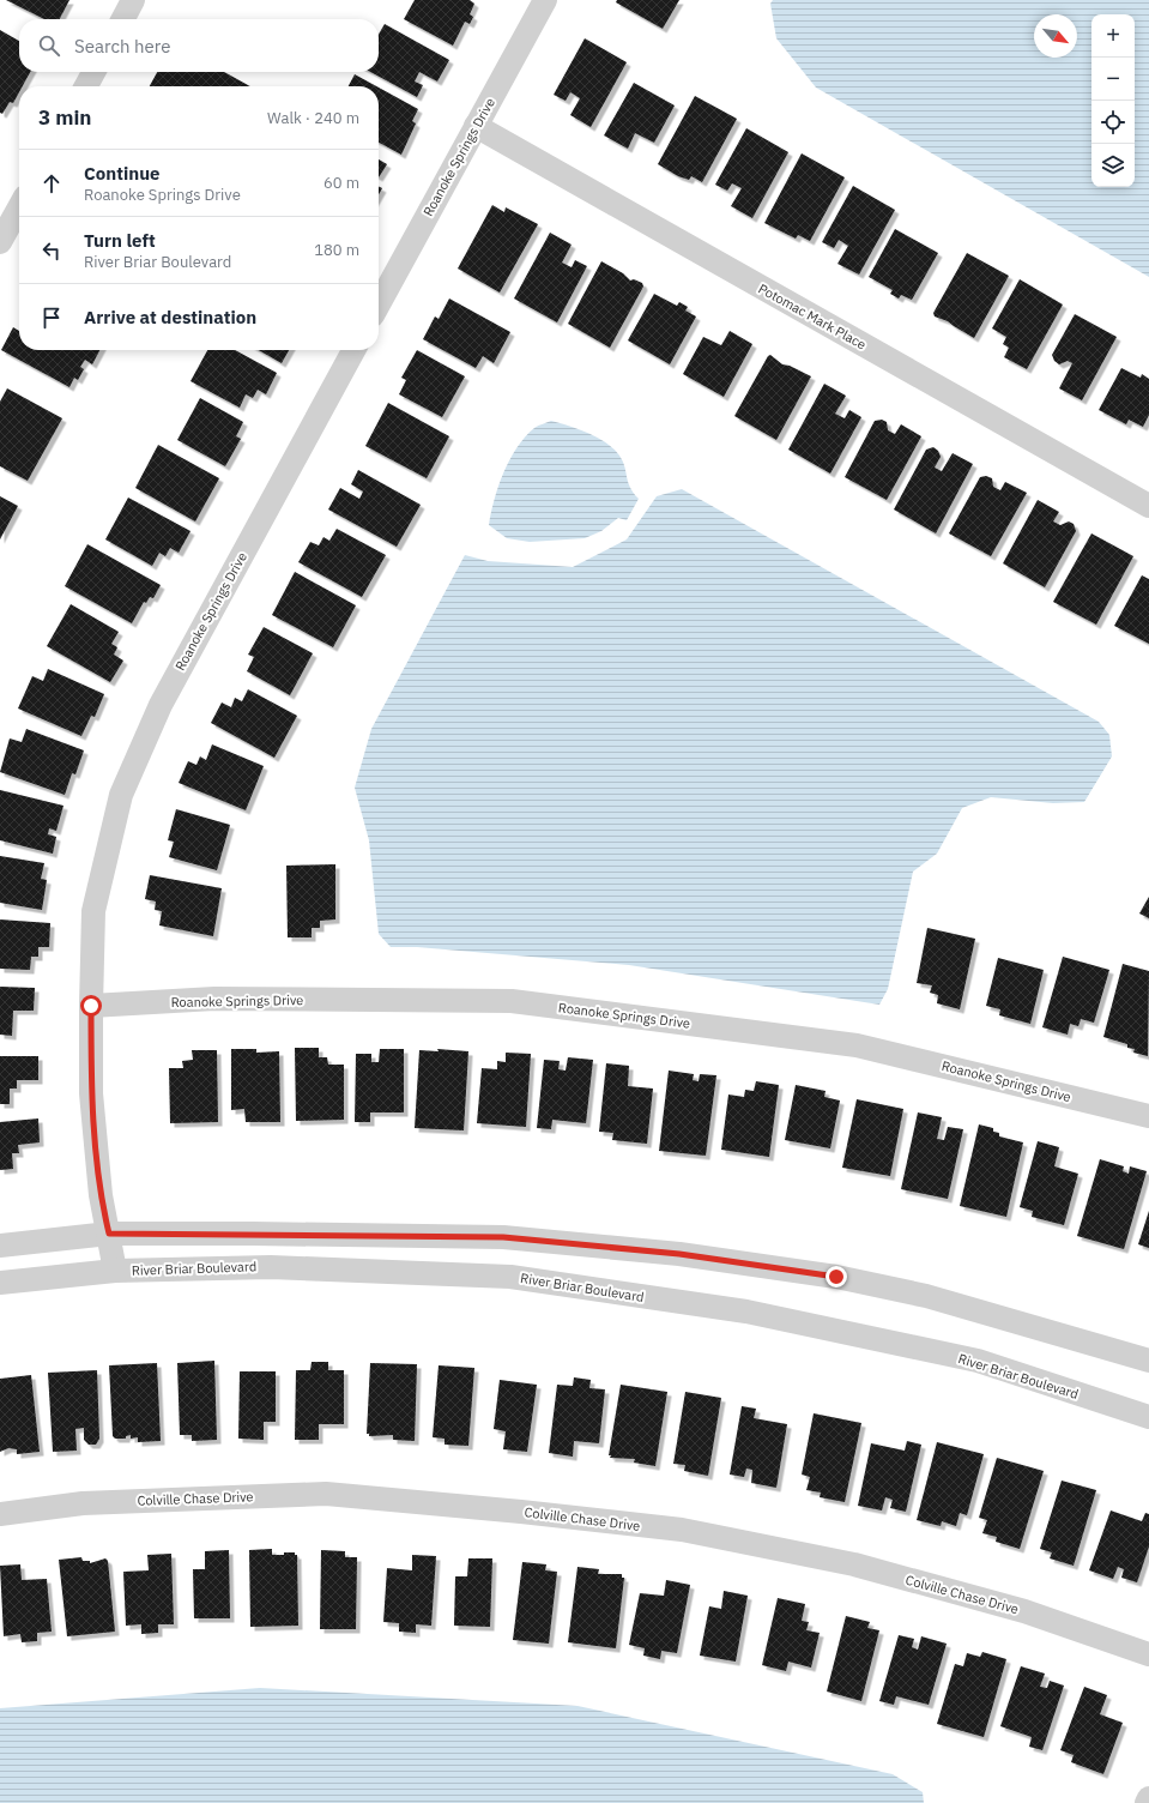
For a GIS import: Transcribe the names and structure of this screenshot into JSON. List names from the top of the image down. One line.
{"streets":{"street":["Roanoke Springs Drive","Potomac Mark Place","River Briar Boulevard","Colville Chase Drive"]},"crossings":[["Roanoke Springs Drive","Potomac Mark Place"],["Roanoke Springs Drive","River Briar Boulevard"]],"north":"bottom right","page":{"map_buttons":["+","−"],"search":"Search here","heading":["3 min","Walk · 240 m"],"list":[["Continue","Roanoke Springs Drive","60 m"],["Turn left","River Briar Boulevard","180 m"],"Arrive at destination"]}}
